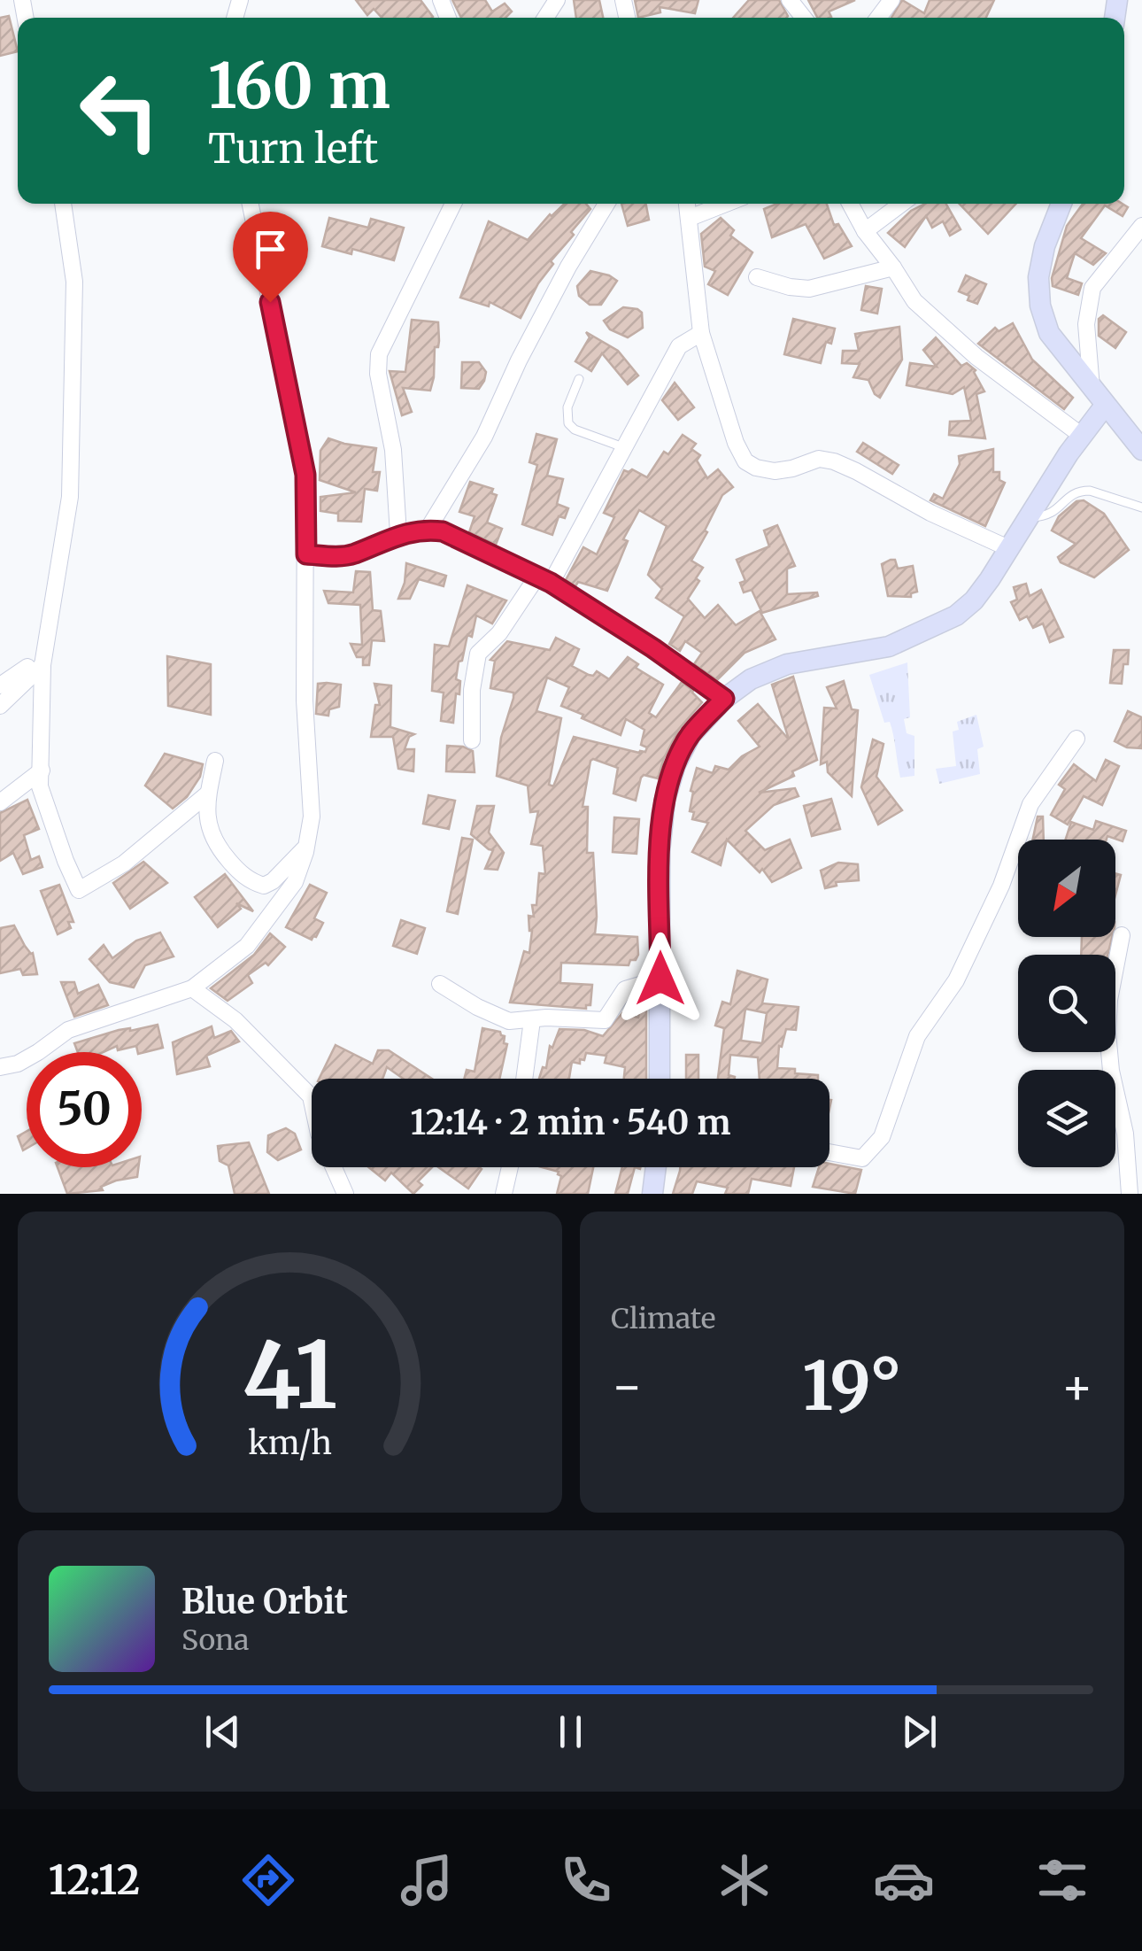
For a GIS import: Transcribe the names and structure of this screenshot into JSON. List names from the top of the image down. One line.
{"north":"bottom left","page":{"turn":["160 m","Turn left"],"limit":"50","trip":"12:14 · 2 min · 540 m","tile":"Climate","heat":["−","19°","+"],"song":["Blue Orbit","Sona"],"tabs":"12:12","gauge":["41","km/h"]}}
